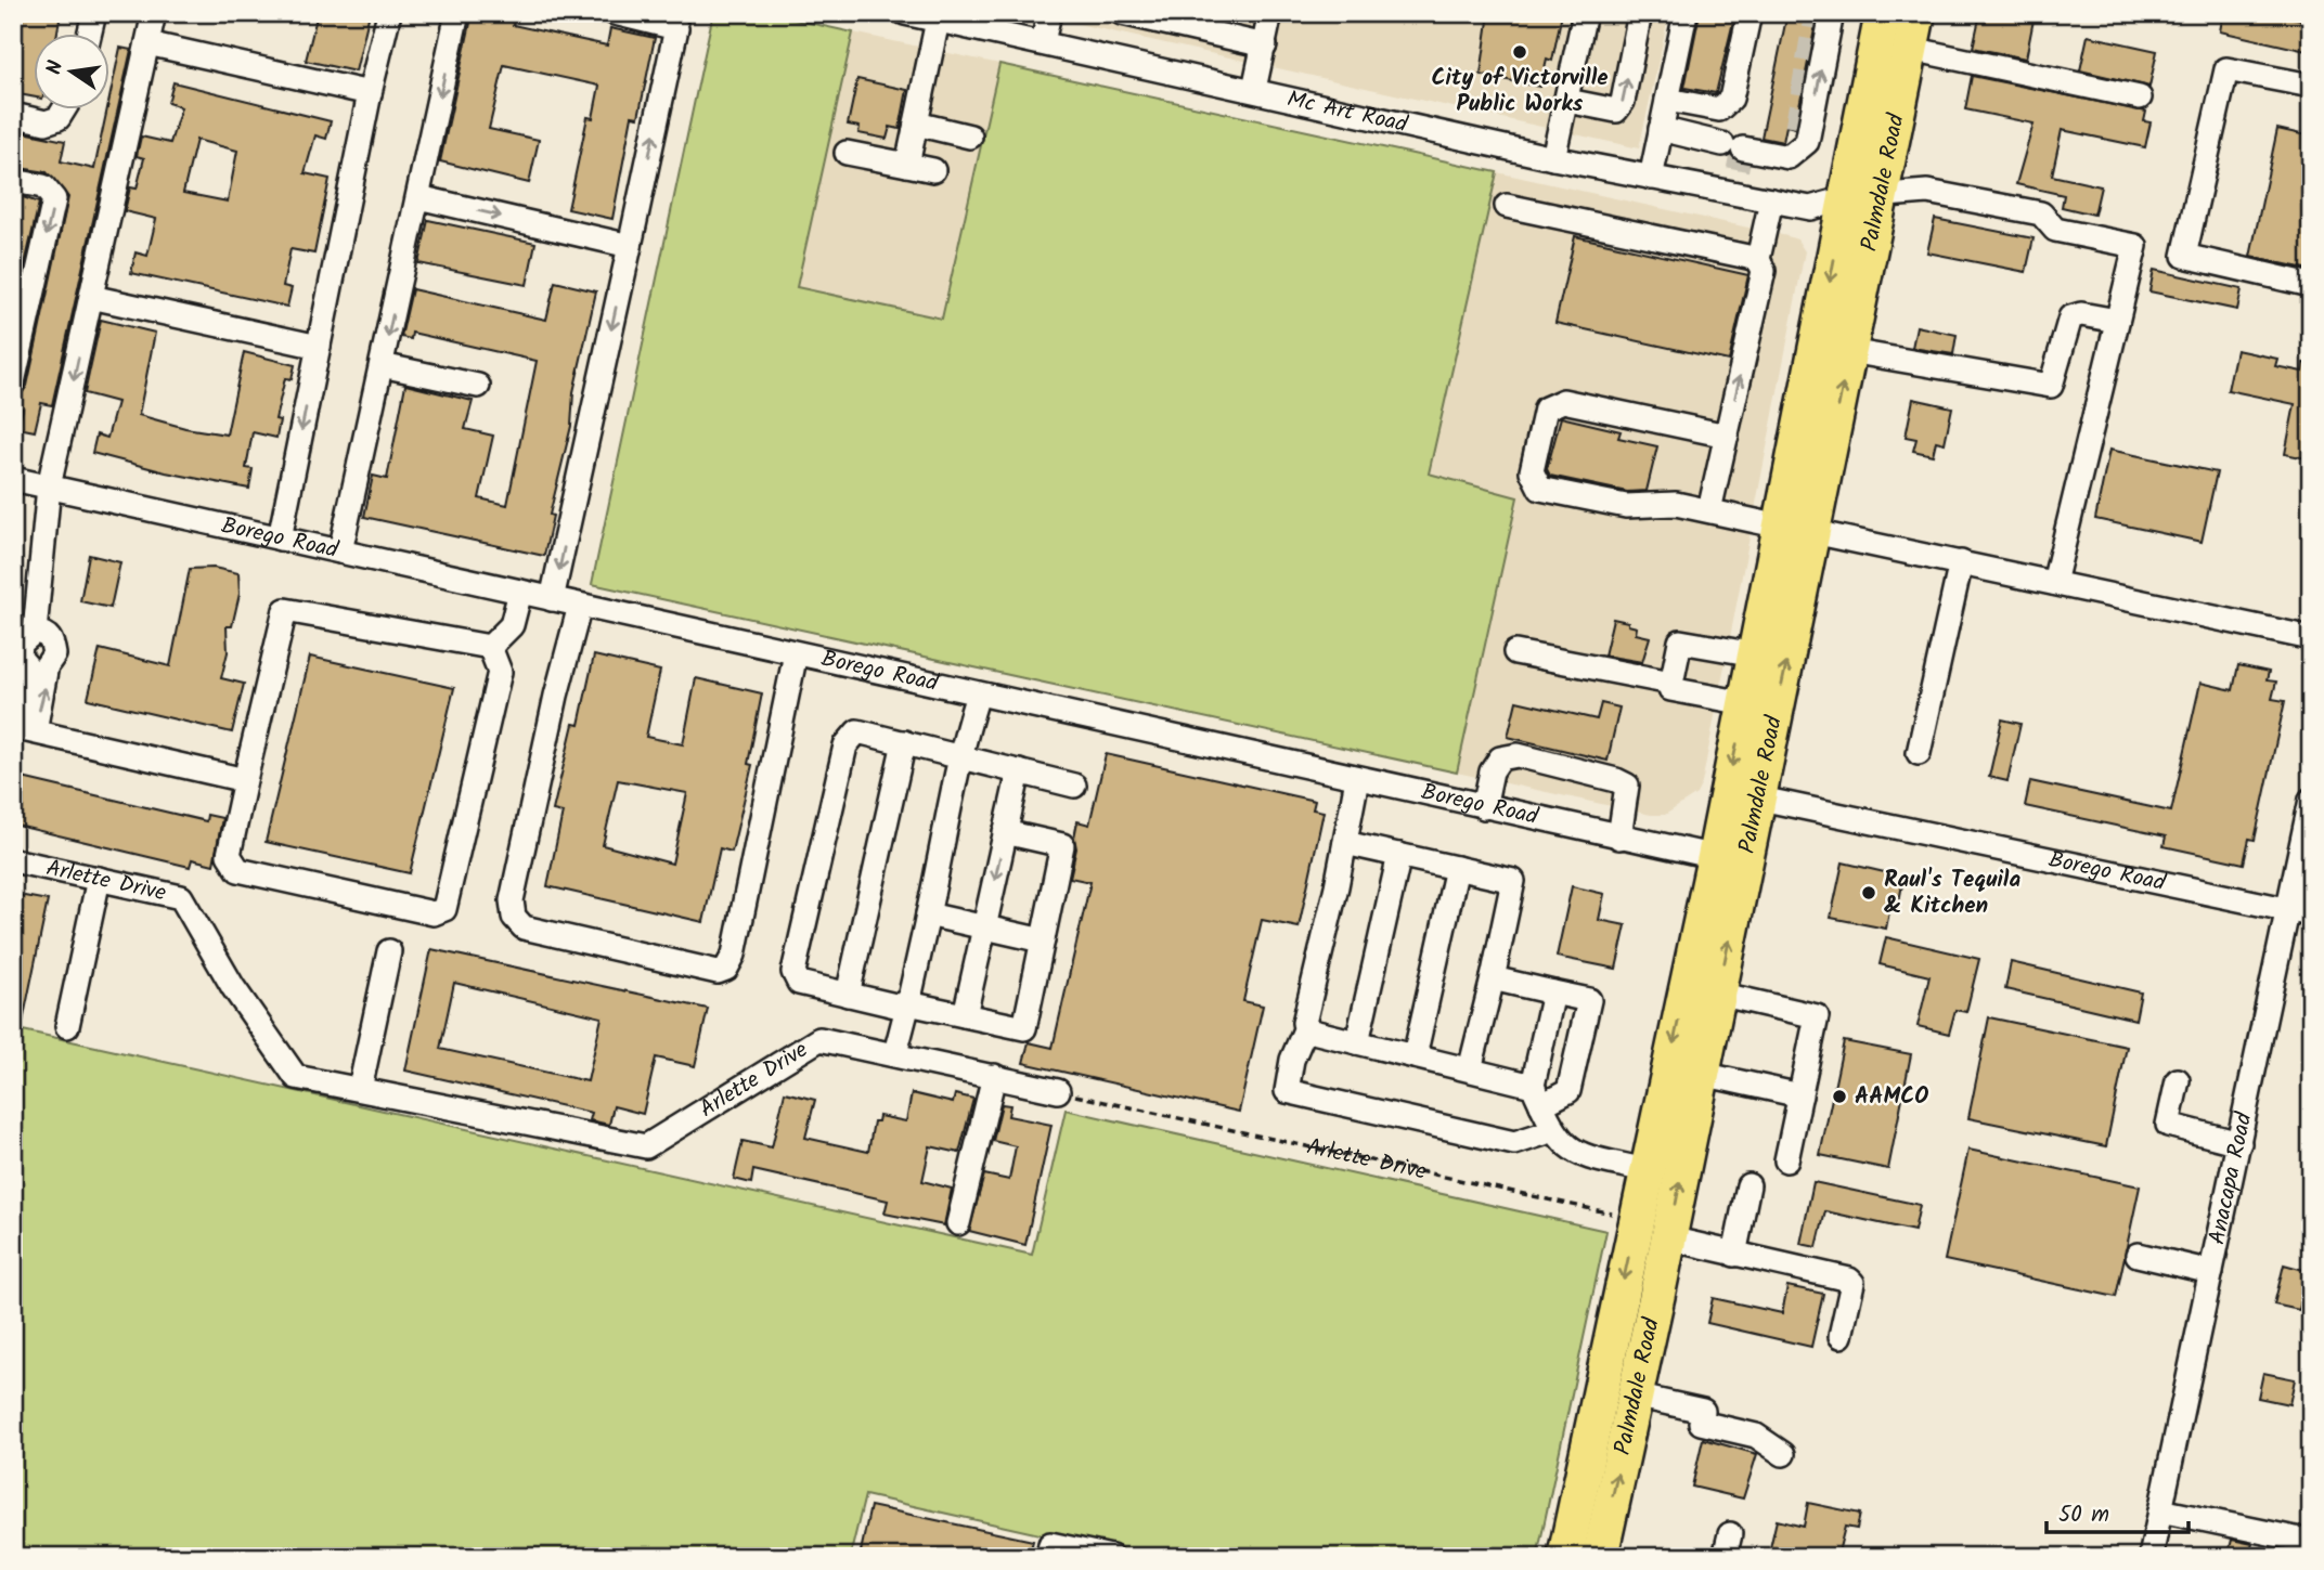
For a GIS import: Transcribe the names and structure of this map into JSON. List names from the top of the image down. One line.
{"streets":{"highway":["Palmdale Road"],"street":["Mc Art Road","Borego Road","Arlette Drive","Anacapa Road"]},"crossings":[["Mc Art Road","Palmdale Road"],["Palmdale Road","Borego Road"],["Palmdale Road","Arlette Drive"],["Borego Road","Anacapa Road"]],"places":["City of Victorville Public Works","Raul's Tequila & Kitchen","AAMCO"],"scale_bar":"50 m","north":"left"}
